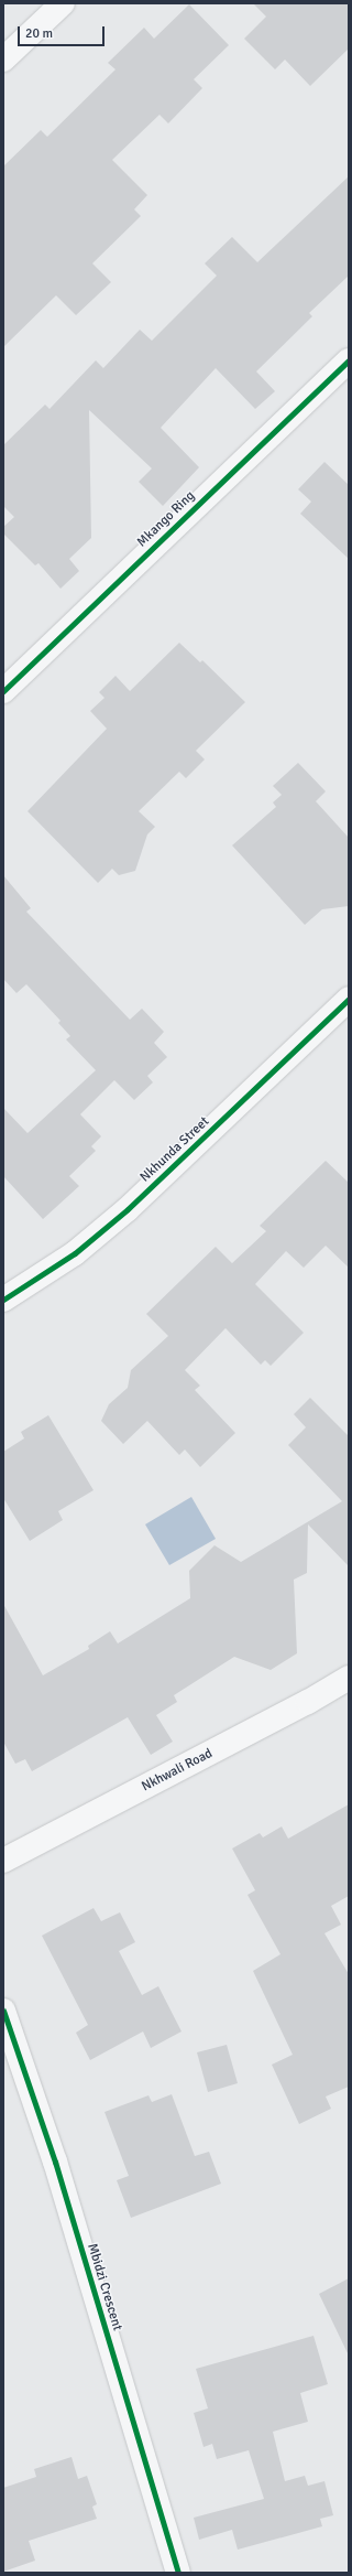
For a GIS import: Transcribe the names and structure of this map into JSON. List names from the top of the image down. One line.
{"streets":{"street":["Mkango Ring","Nkhunda Street","Nkhwali Road","Mbidzi Crescent"]},"scale_bar":"20 m"}
